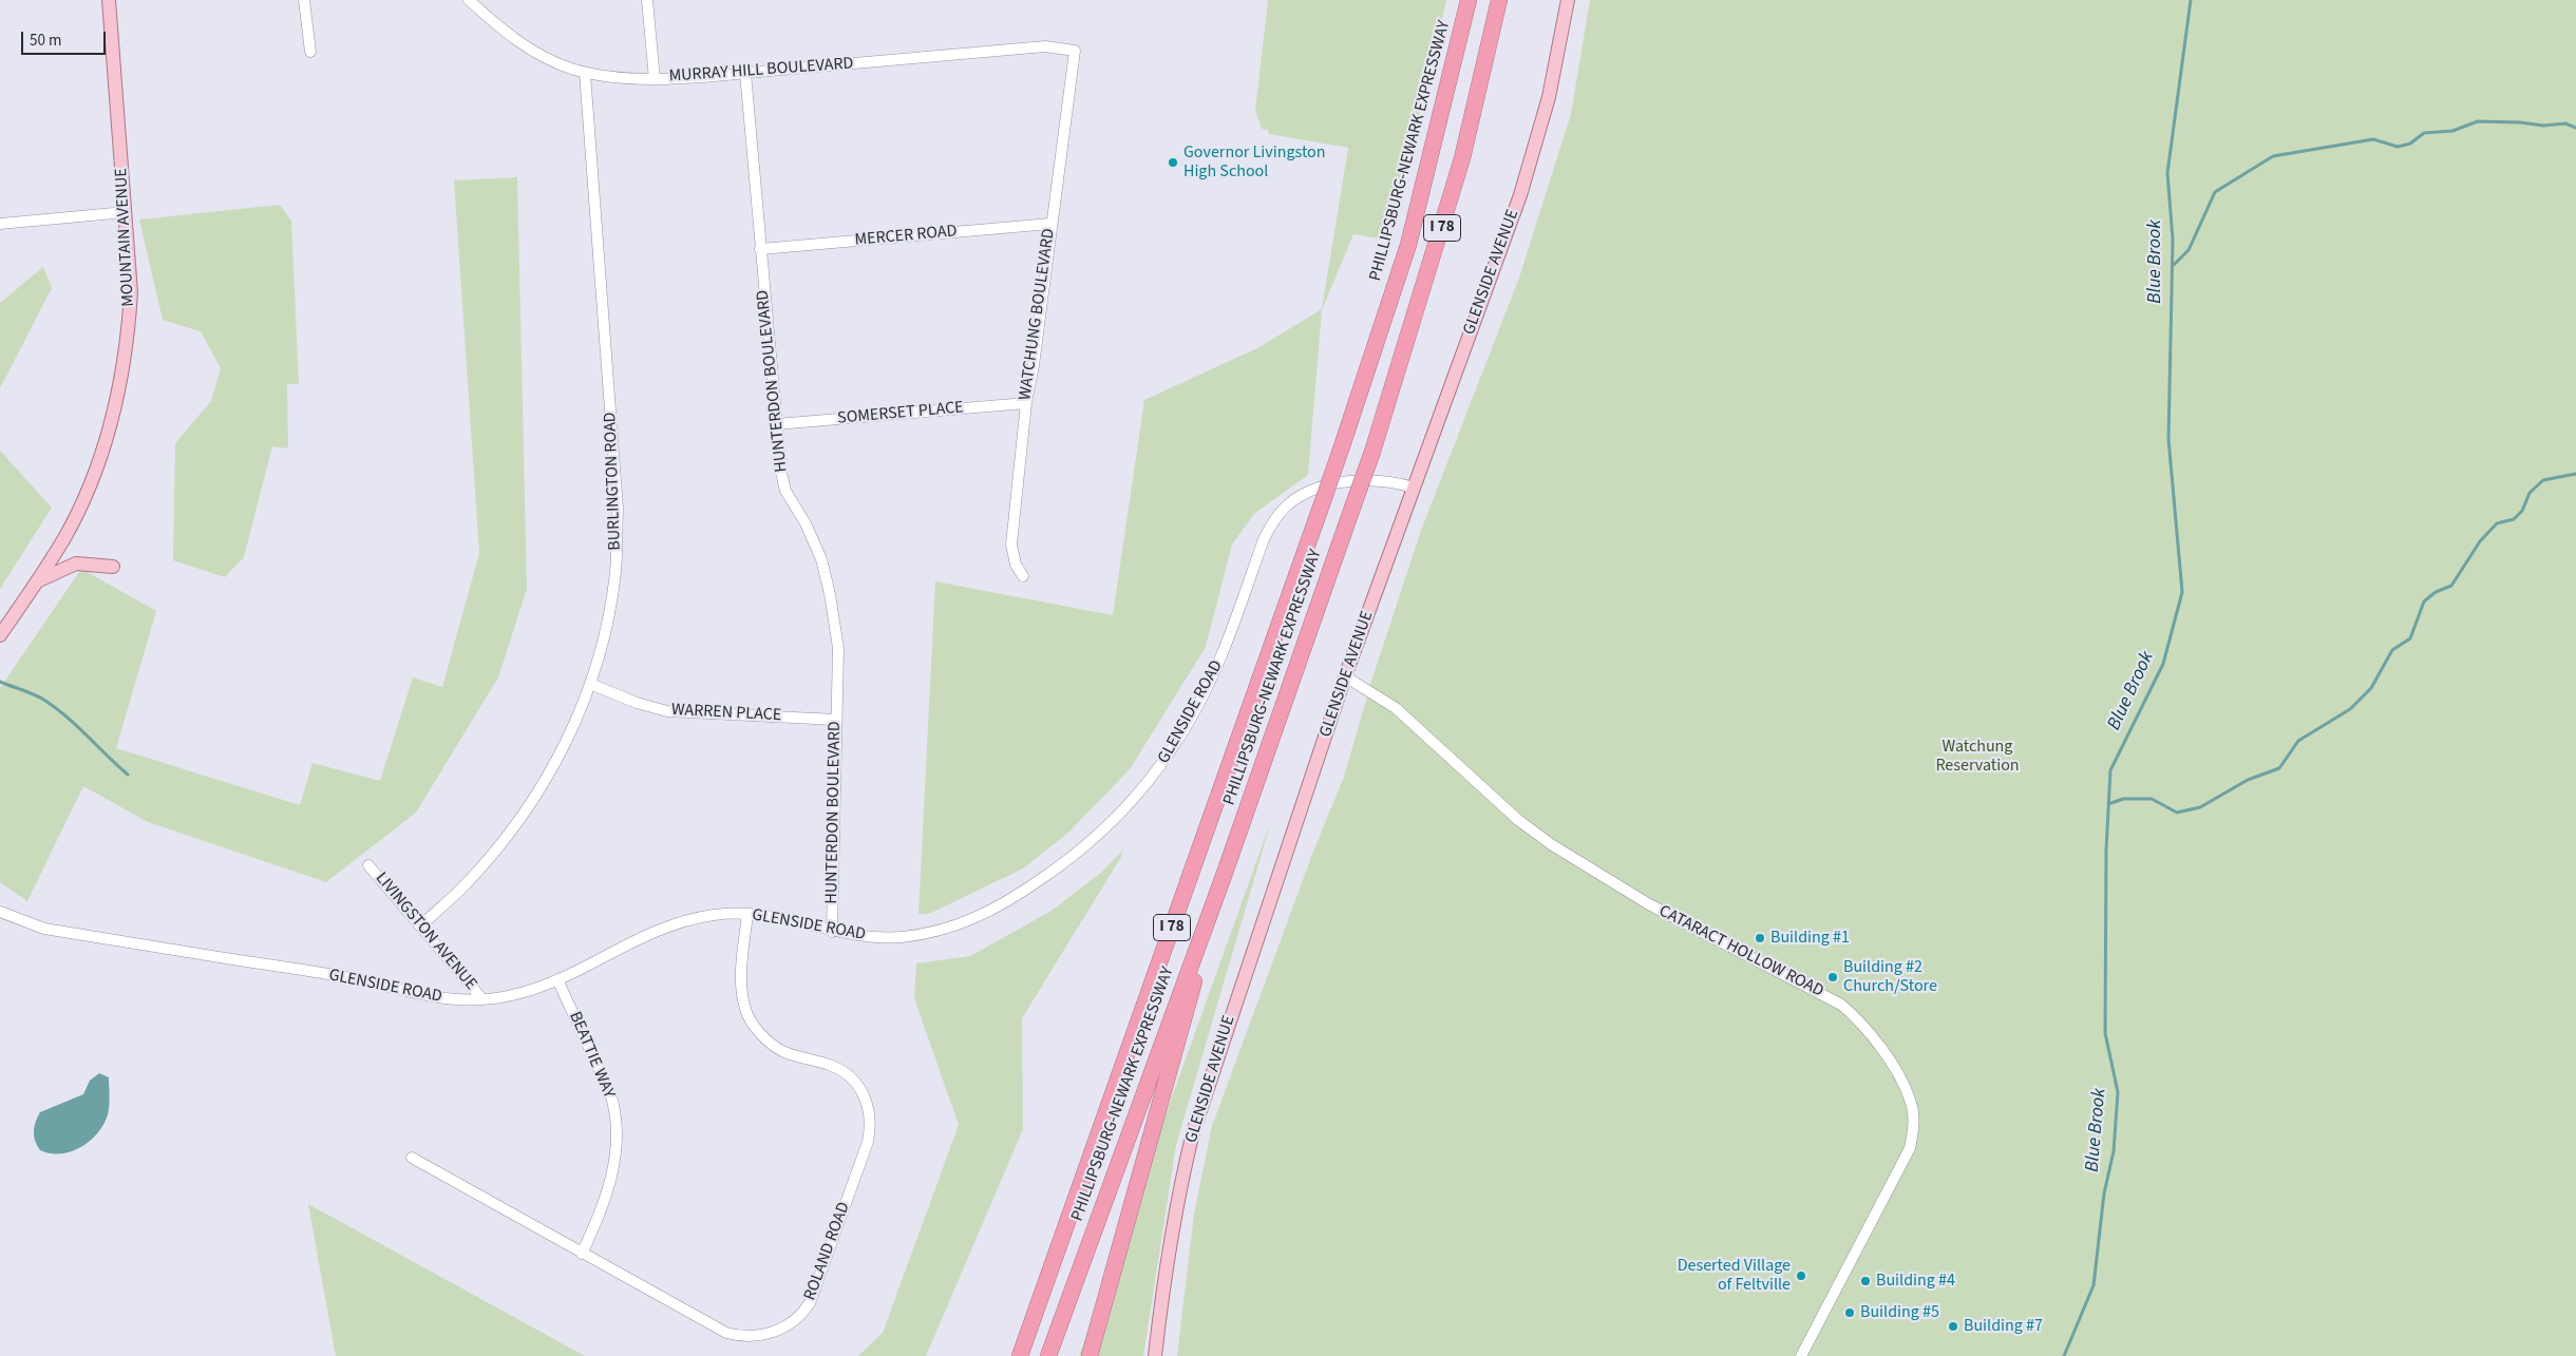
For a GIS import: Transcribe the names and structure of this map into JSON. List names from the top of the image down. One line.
{"streets":{"highway":["PHILLIPSBURG-NEWARK EXPRESSWAY","I 78"],"main road":["MOUNTAIN AVENUE","GLENSIDE AVENUE"],"street":["MURRAY HILL BOULEVARD","MERCER ROAD","WATCHUNG BOULEVARD","HUNTERDON BOULEVARD","SOMERSET PLACE","BURLINGTON ROAD","GLENSIDE ROAD","WARREN PLACE","LIVINGSTON AVENUE","CATARACT HOLLOW ROAD","BEATTIE WAY","ROLAND ROAD"]},"crossings":[["MURRAY HILL BOULEVARD","WATCHUNG BOULEVARD"],["MURRAY HILL BOULEVARD","HUNTERDON BOULEVARD"],["MURRAY HILL BOULEVARD","BURLINGTON ROAD"],["MERCER ROAD","WATCHUNG BOULEVARD"],["MERCER ROAD","HUNTERDON BOULEVARD"],["GLENSIDE AVENUE","GLENSIDE ROAD"],["GLENSIDE AVENUE","CATARACT HOLLOW ROAD"],["WATCHUNG BOULEVARD","SOMERSET PLACE"],["HUNTERDON BOULEVARD","SOMERSET PLACE"],["HUNTERDON BOULEVARD","GLENSIDE ROAD"],["HUNTERDON BOULEVARD","WARREN PLACE"],["BURLINGTON ROAD","WARREN PLACE"],["BURLINGTON ROAD","LIVINGSTON AVENUE"],["GLENSIDE ROAD","LIVINGSTON AVENUE"],["GLENSIDE ROAD","BEATTIE WAY"],["GLENSIDE ROAD","ROLAND ROAD"],["BEATTIE WAY","ROLAND ROAD"]],"water":["Blue Brook"],"parks":["Watchung Reservation"],"places":["Governor Livingston High School","Building #1","Building #2 Church/Store","Deserted Village of Feltville","Building #4","Building #5","Building #7"],"scale_bar":"50 m"}
